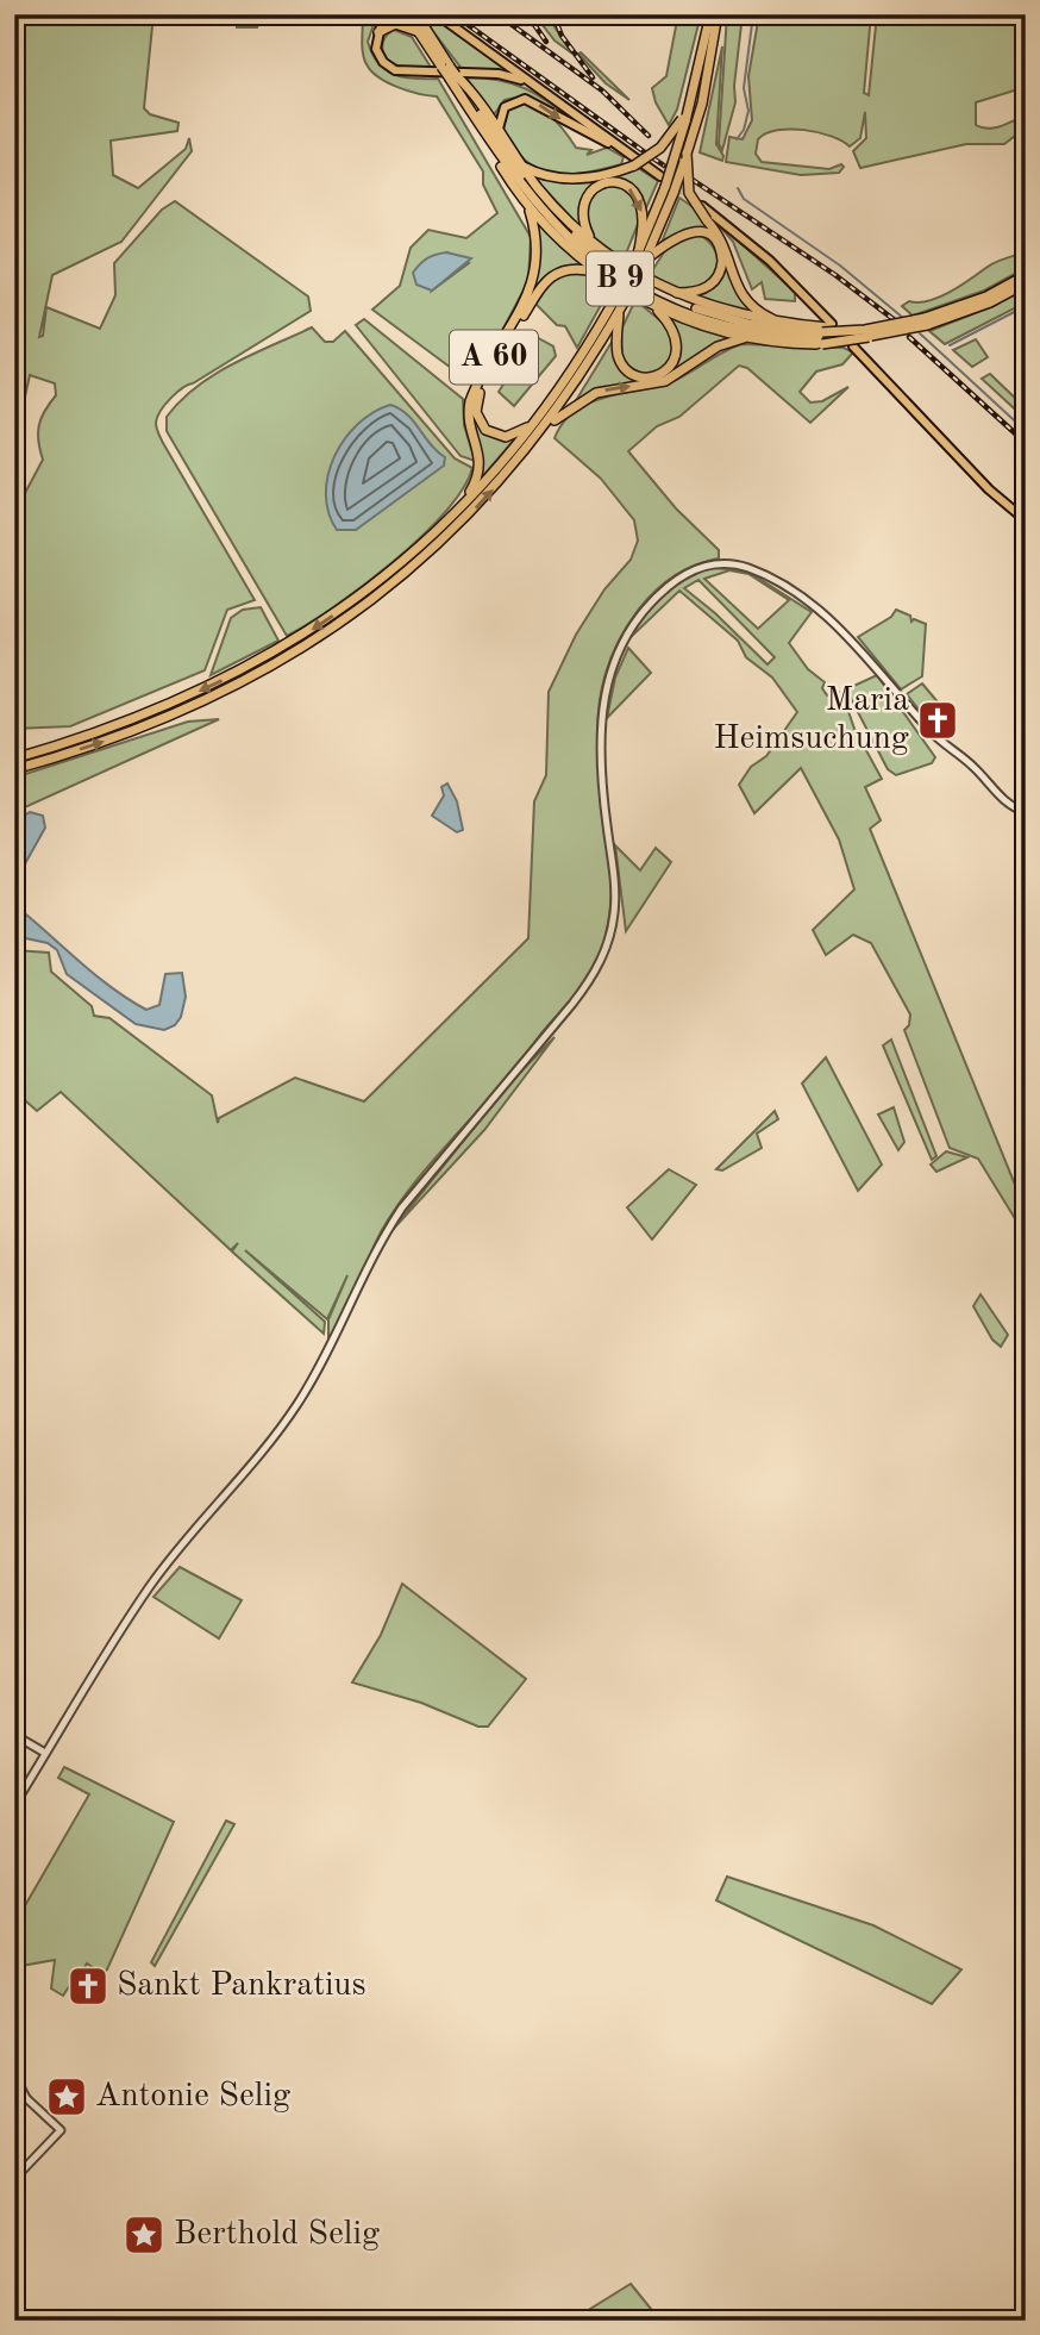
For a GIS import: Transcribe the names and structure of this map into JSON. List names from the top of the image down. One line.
{"streets":{"highway":["B 9","A 60"]},"crossings":[["B 9","A 60"]],"places":{"church":["Maria Heimsuchung","Sankt Pankratius"],"place":["Antonie Selig","Berthold Selig"]}}
